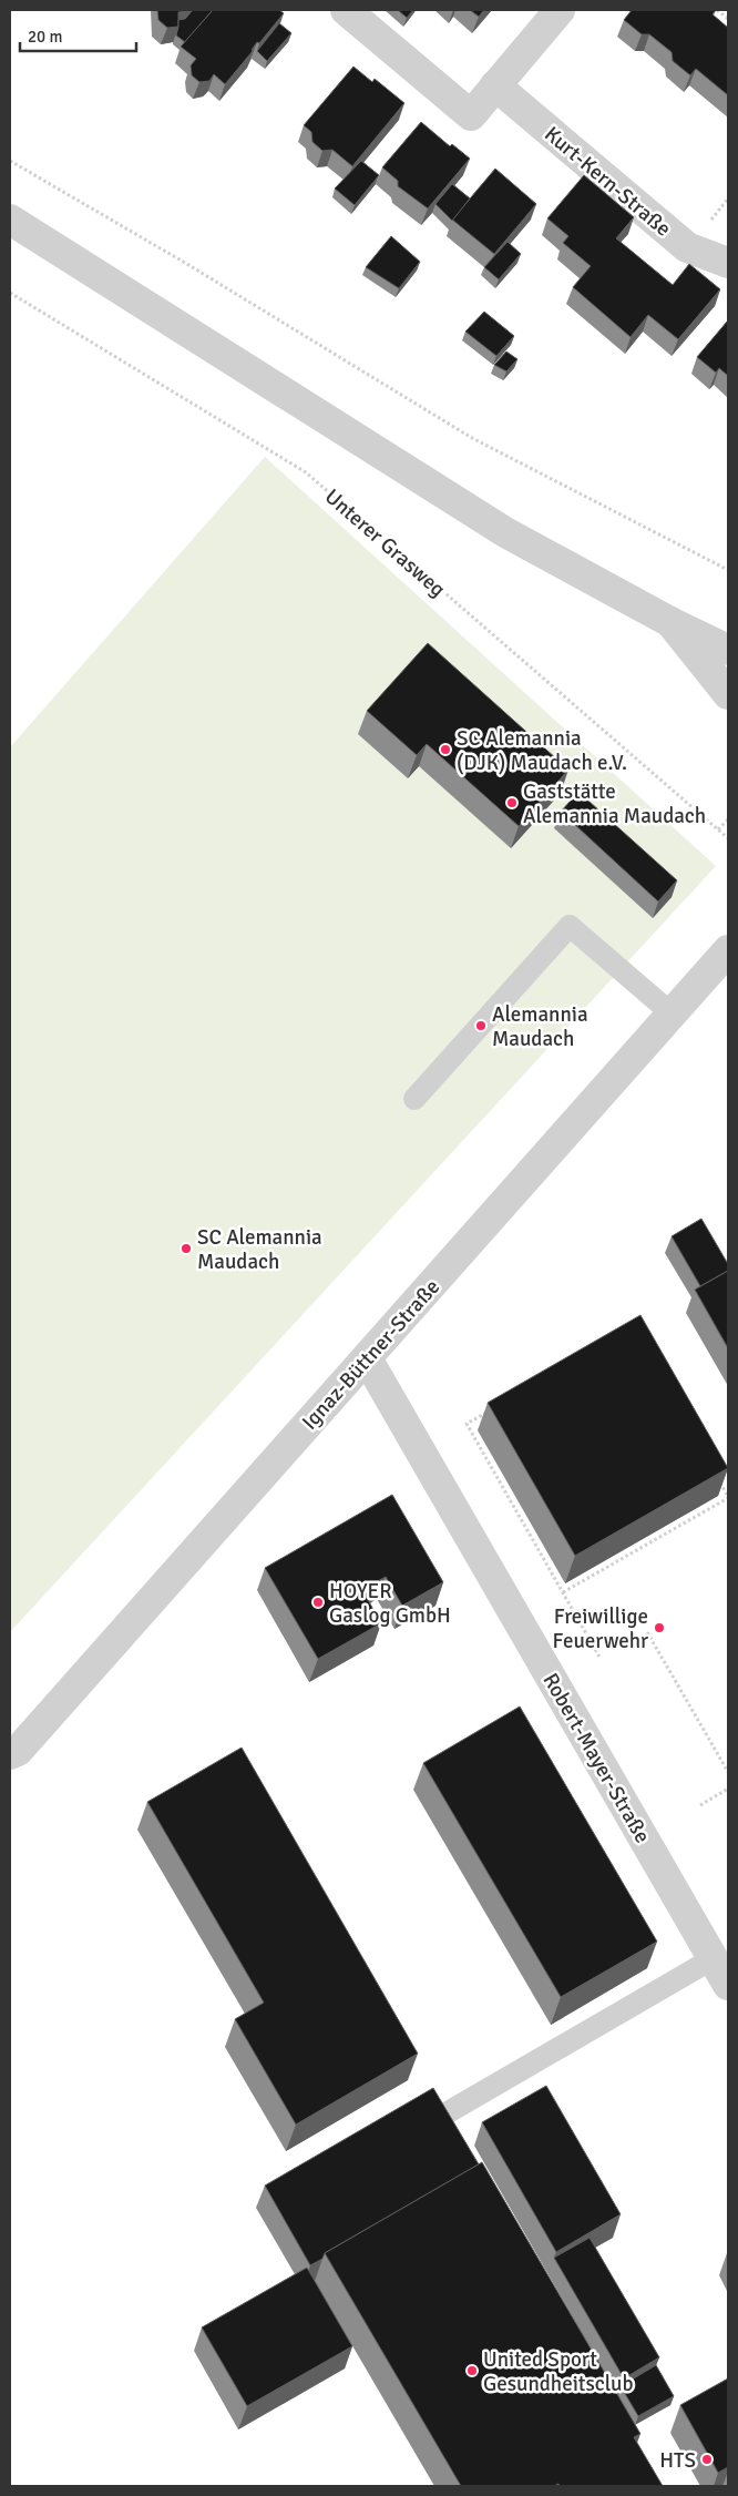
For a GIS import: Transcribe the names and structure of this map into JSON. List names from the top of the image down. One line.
{"streets":{"street":["Kurt-Kern-Straße","Ignaz-Büttner-Straße","Robert-Mayer-Straße"],"path":["Unterer Grasweg"]},"crossings":[["Ignaz-Büttner-Straße","Robert-Mayer-Straße"]],"places":["SC Alemannia (DJK) Maudach e.V.","Gaststätte Alemannia Maudach","Alemannia Maudach","SC Alemannia Maudach","HOYER Gaslog GmbH","Freiwillige Feuerwehr","United Sport Gesundheitsclub","HTS"],"scale_bar":"20 m"}
